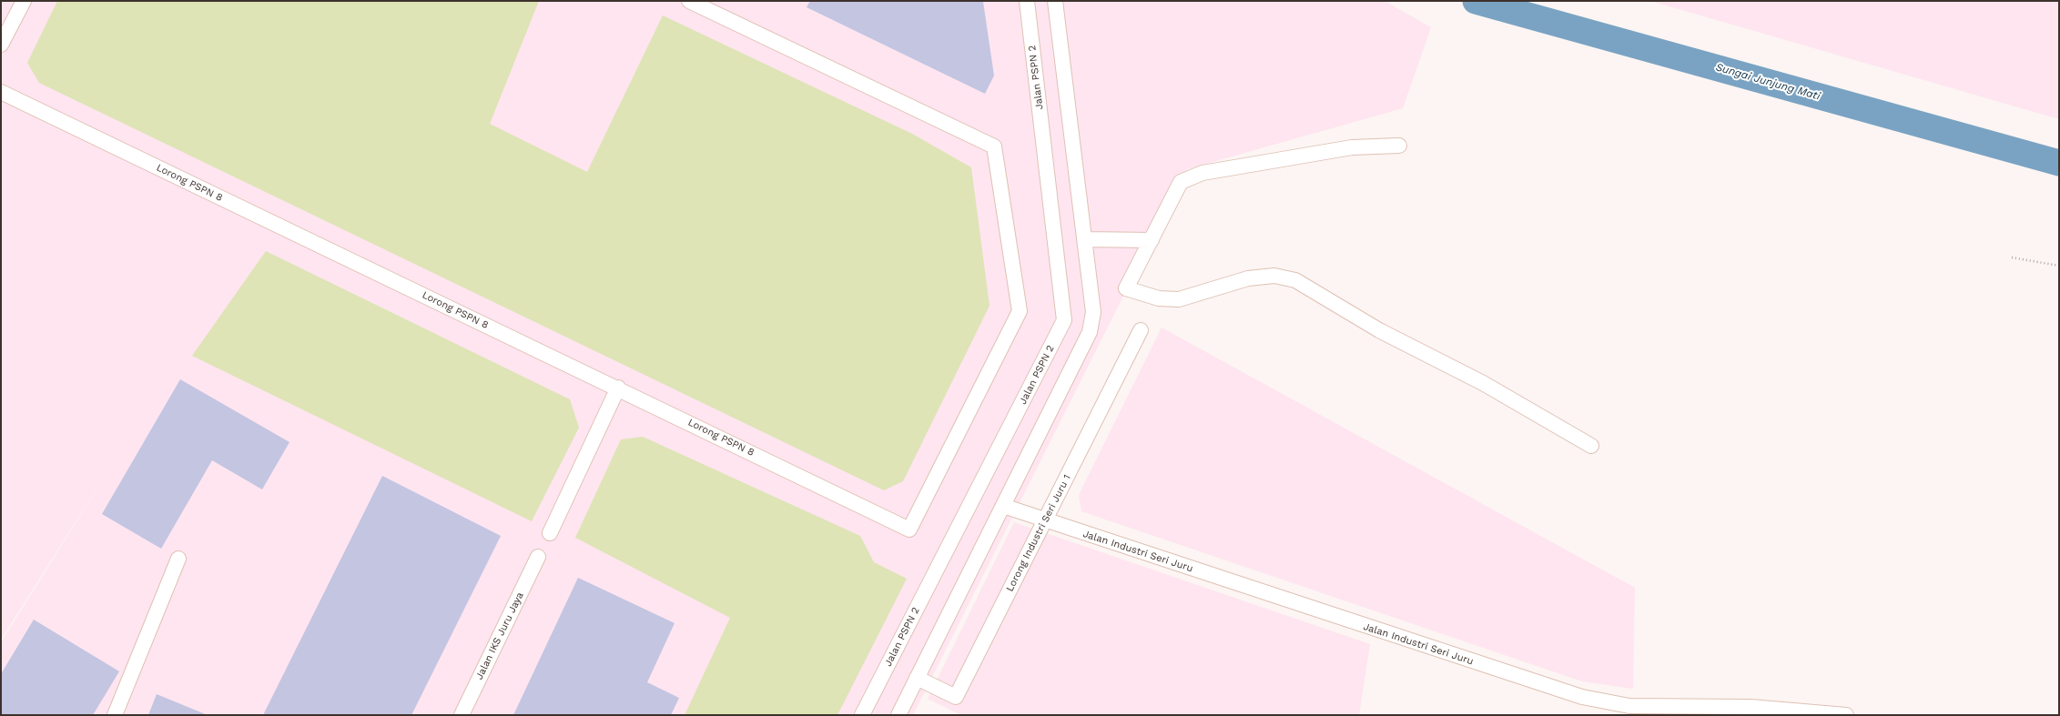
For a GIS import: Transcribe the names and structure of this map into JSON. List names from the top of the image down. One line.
{"streets":{"street":["Jalan PSPN 2","Lorong PSPN 8","Lorong Industri Seri Juru 1","Jalan Industri Seri Juru","Jalan IKS Juru Jaya"]},"crossings":[["Lorong Industri Seri Juru 1","Jalan Industri Seri Juru"]],"water":["Sungai Junjung Mati"]}
